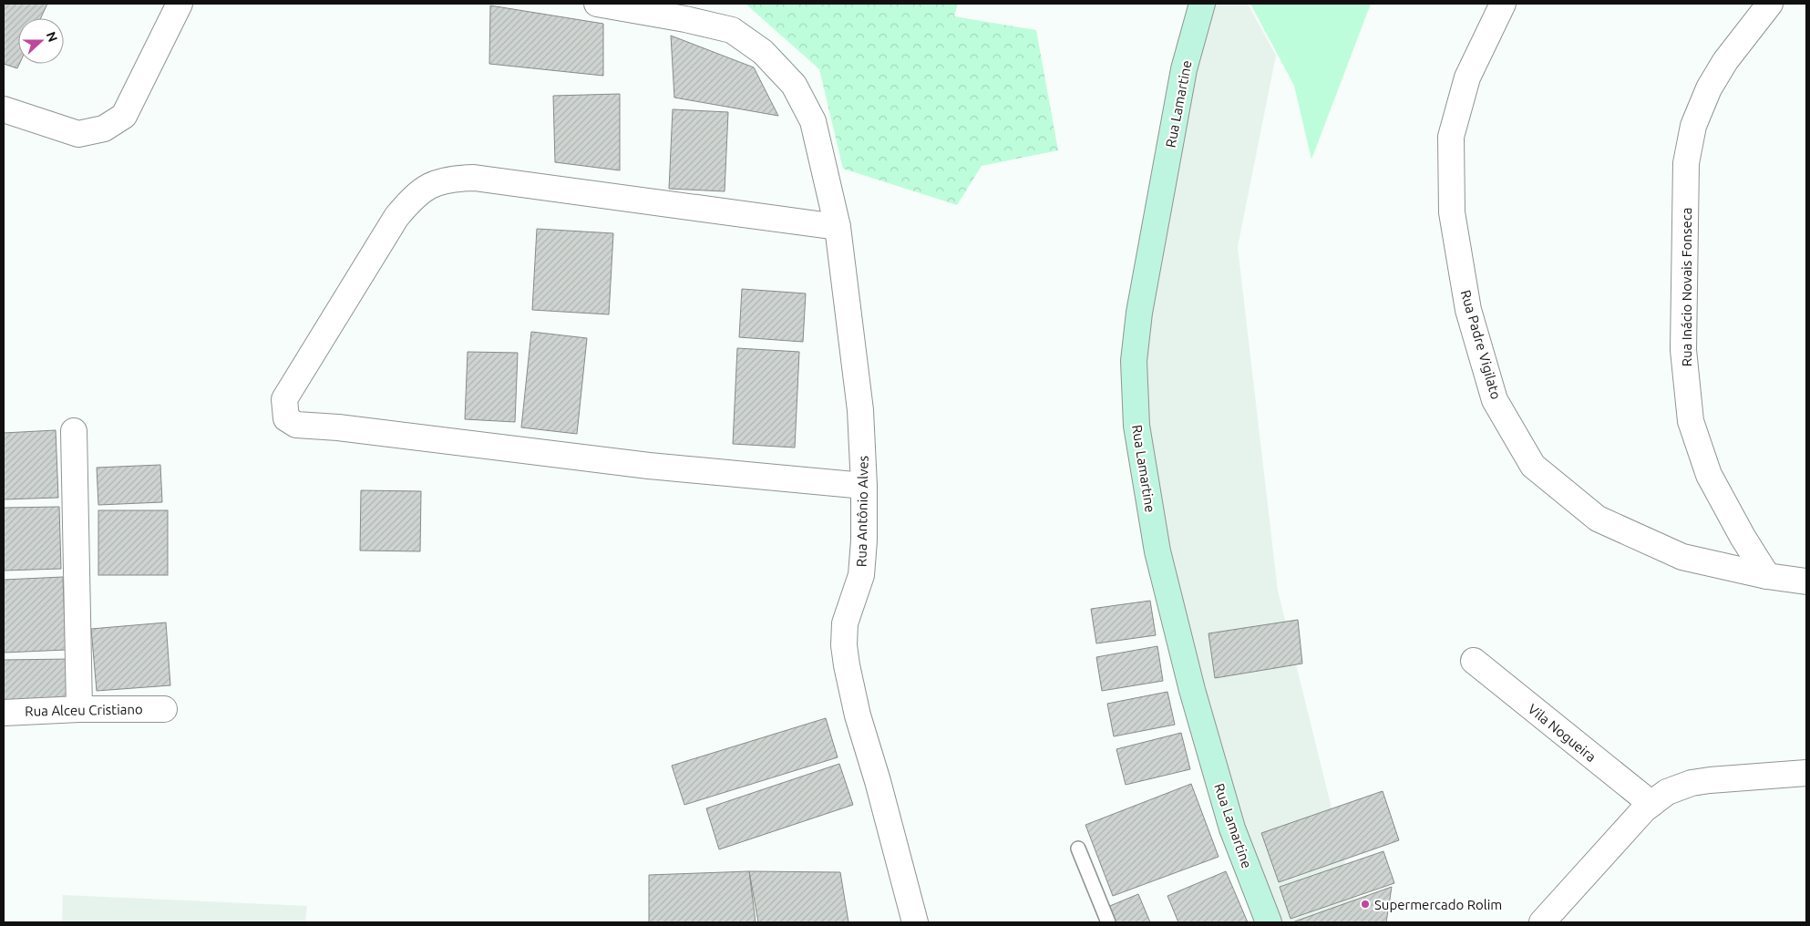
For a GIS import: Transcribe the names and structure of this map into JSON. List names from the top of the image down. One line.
{"streets":{"street":["Rua Lamartine","Rua Inácio Novais Fonseca","Rua Padre Vigilato","Rua Antônio Alves","Rua Alceu Cristiano","Vila Nogueira"]},"crossings":[["Rua Inácio Novais Fonseca","Rua Padre Vigilato"]],"places":["Supermercado Rolim"],"north":"right"}
